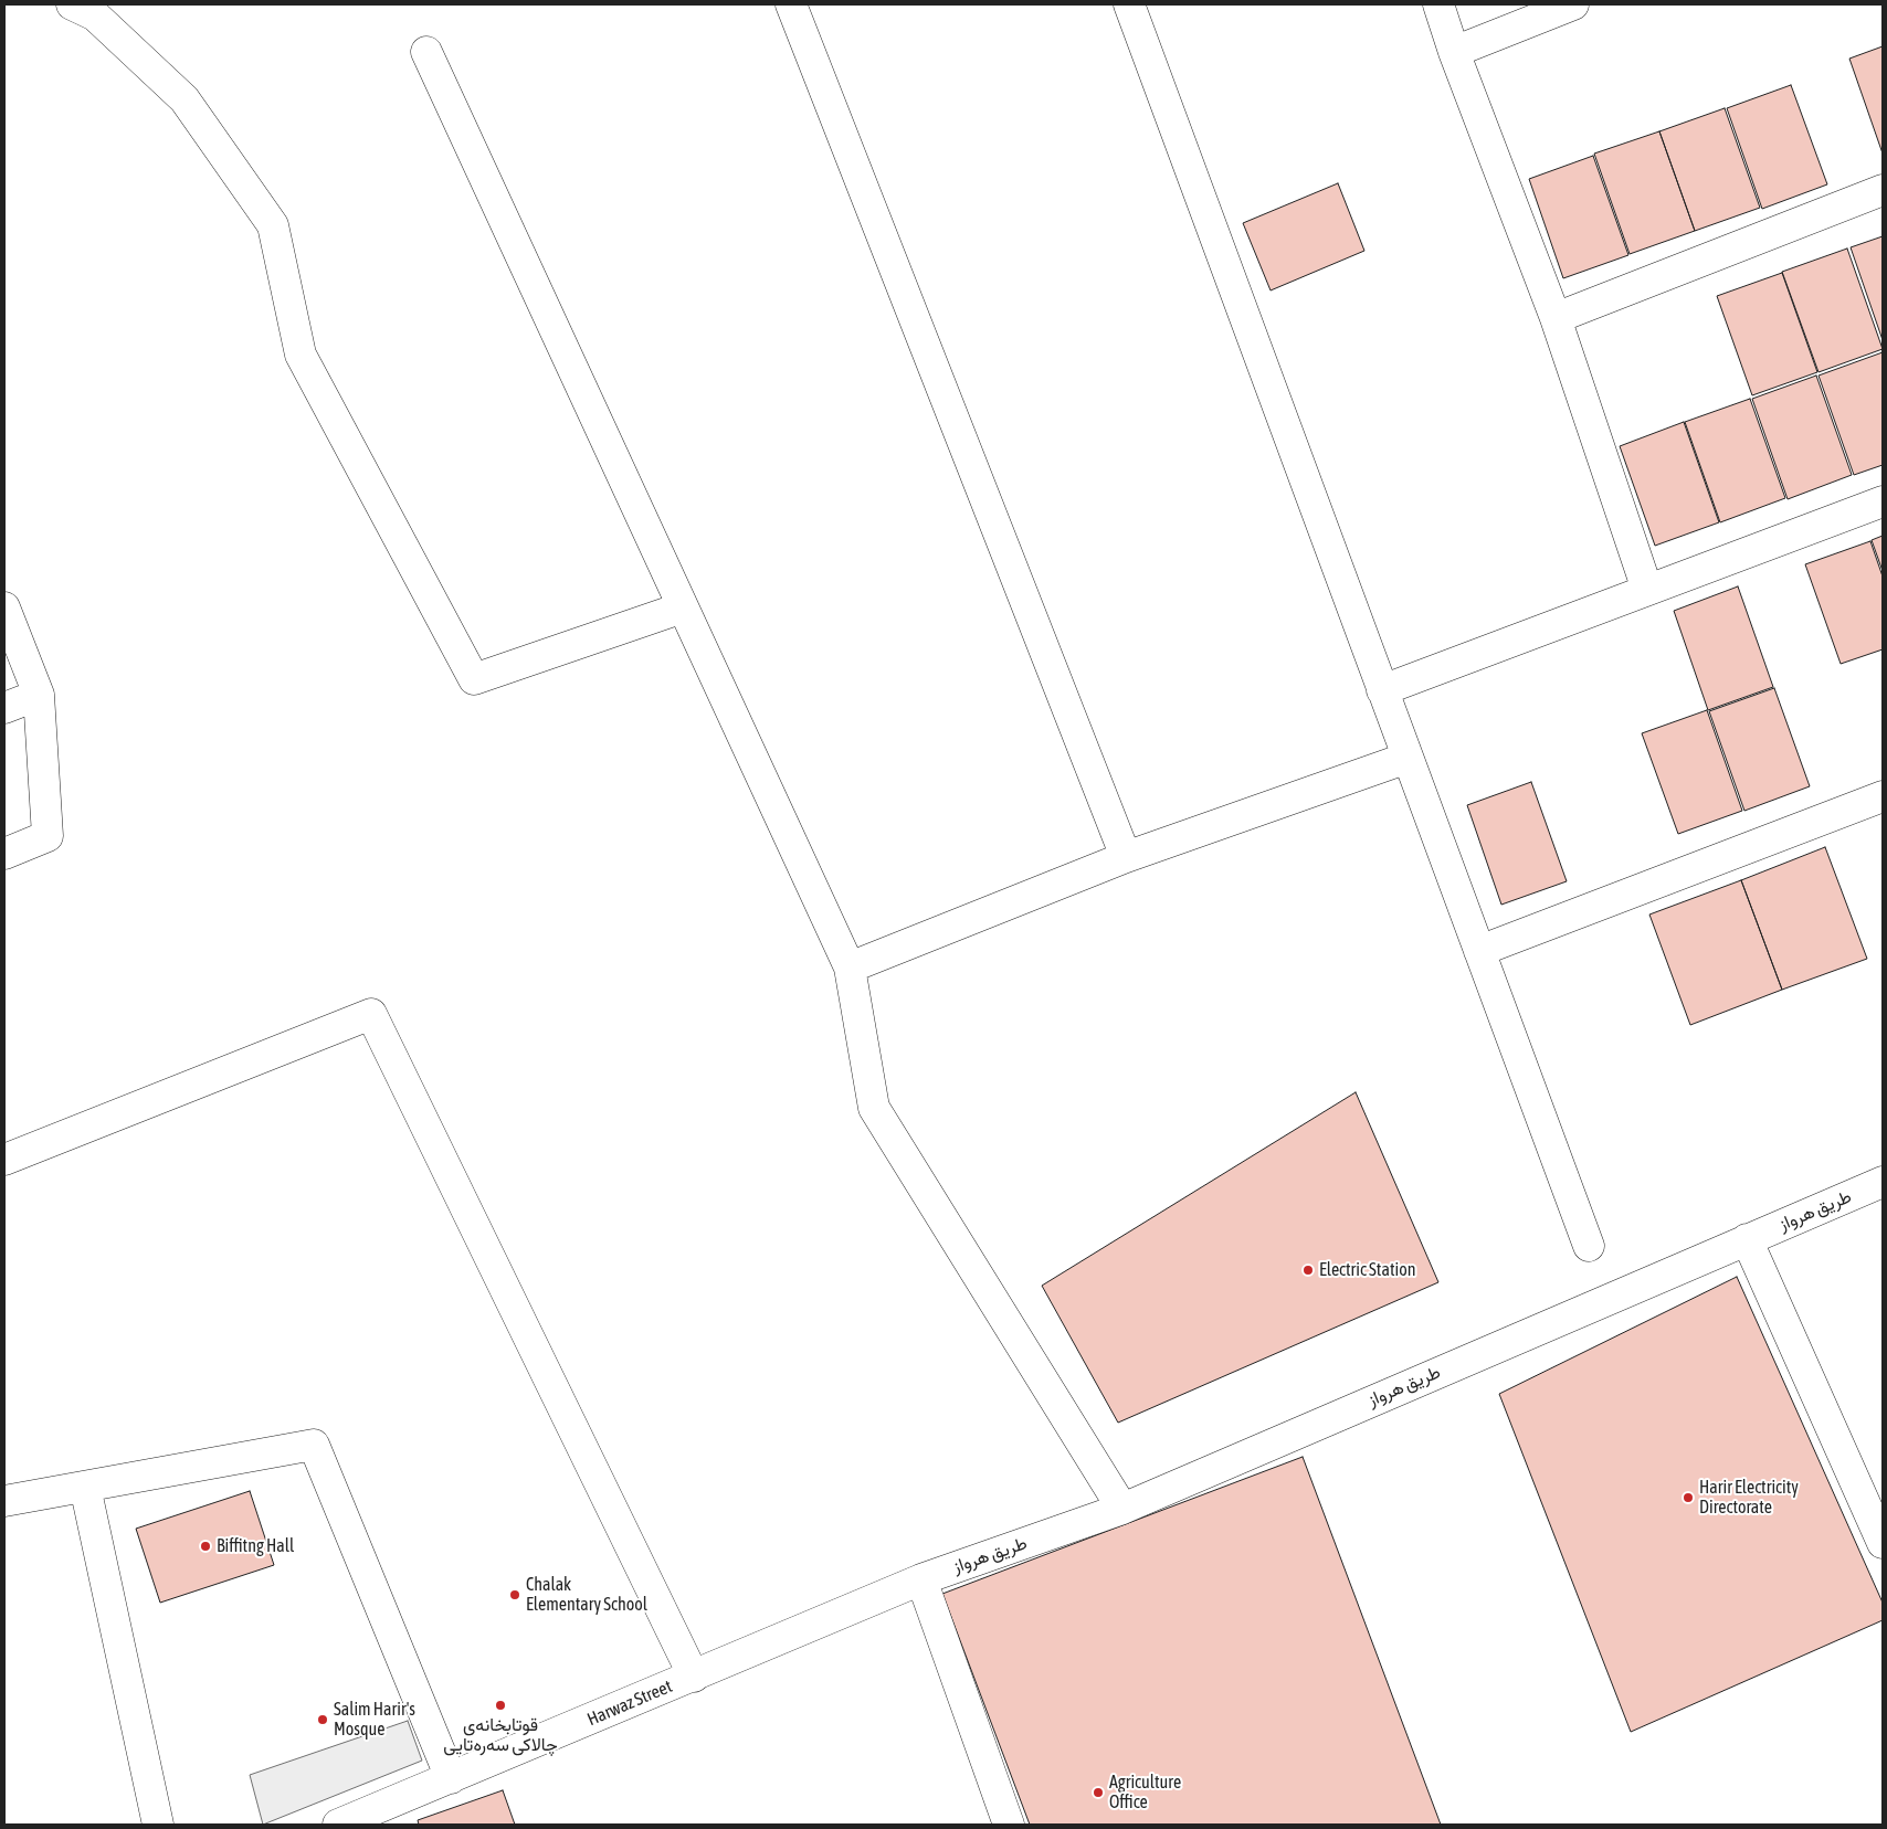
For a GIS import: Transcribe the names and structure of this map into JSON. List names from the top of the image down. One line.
{"streets":{"street":["طريق هرواز","Harwaz Street"]},"crossings":[["طريق هرواز","Harwaz Street"]],"places":["Electric Station","Harir Electricity Directorate","Biffitng Hall","Chalak Elementary School","قوتابخانەی چالاکی سەرەتایی","Salim Harir's Mosque","Agriculture Office"]}
